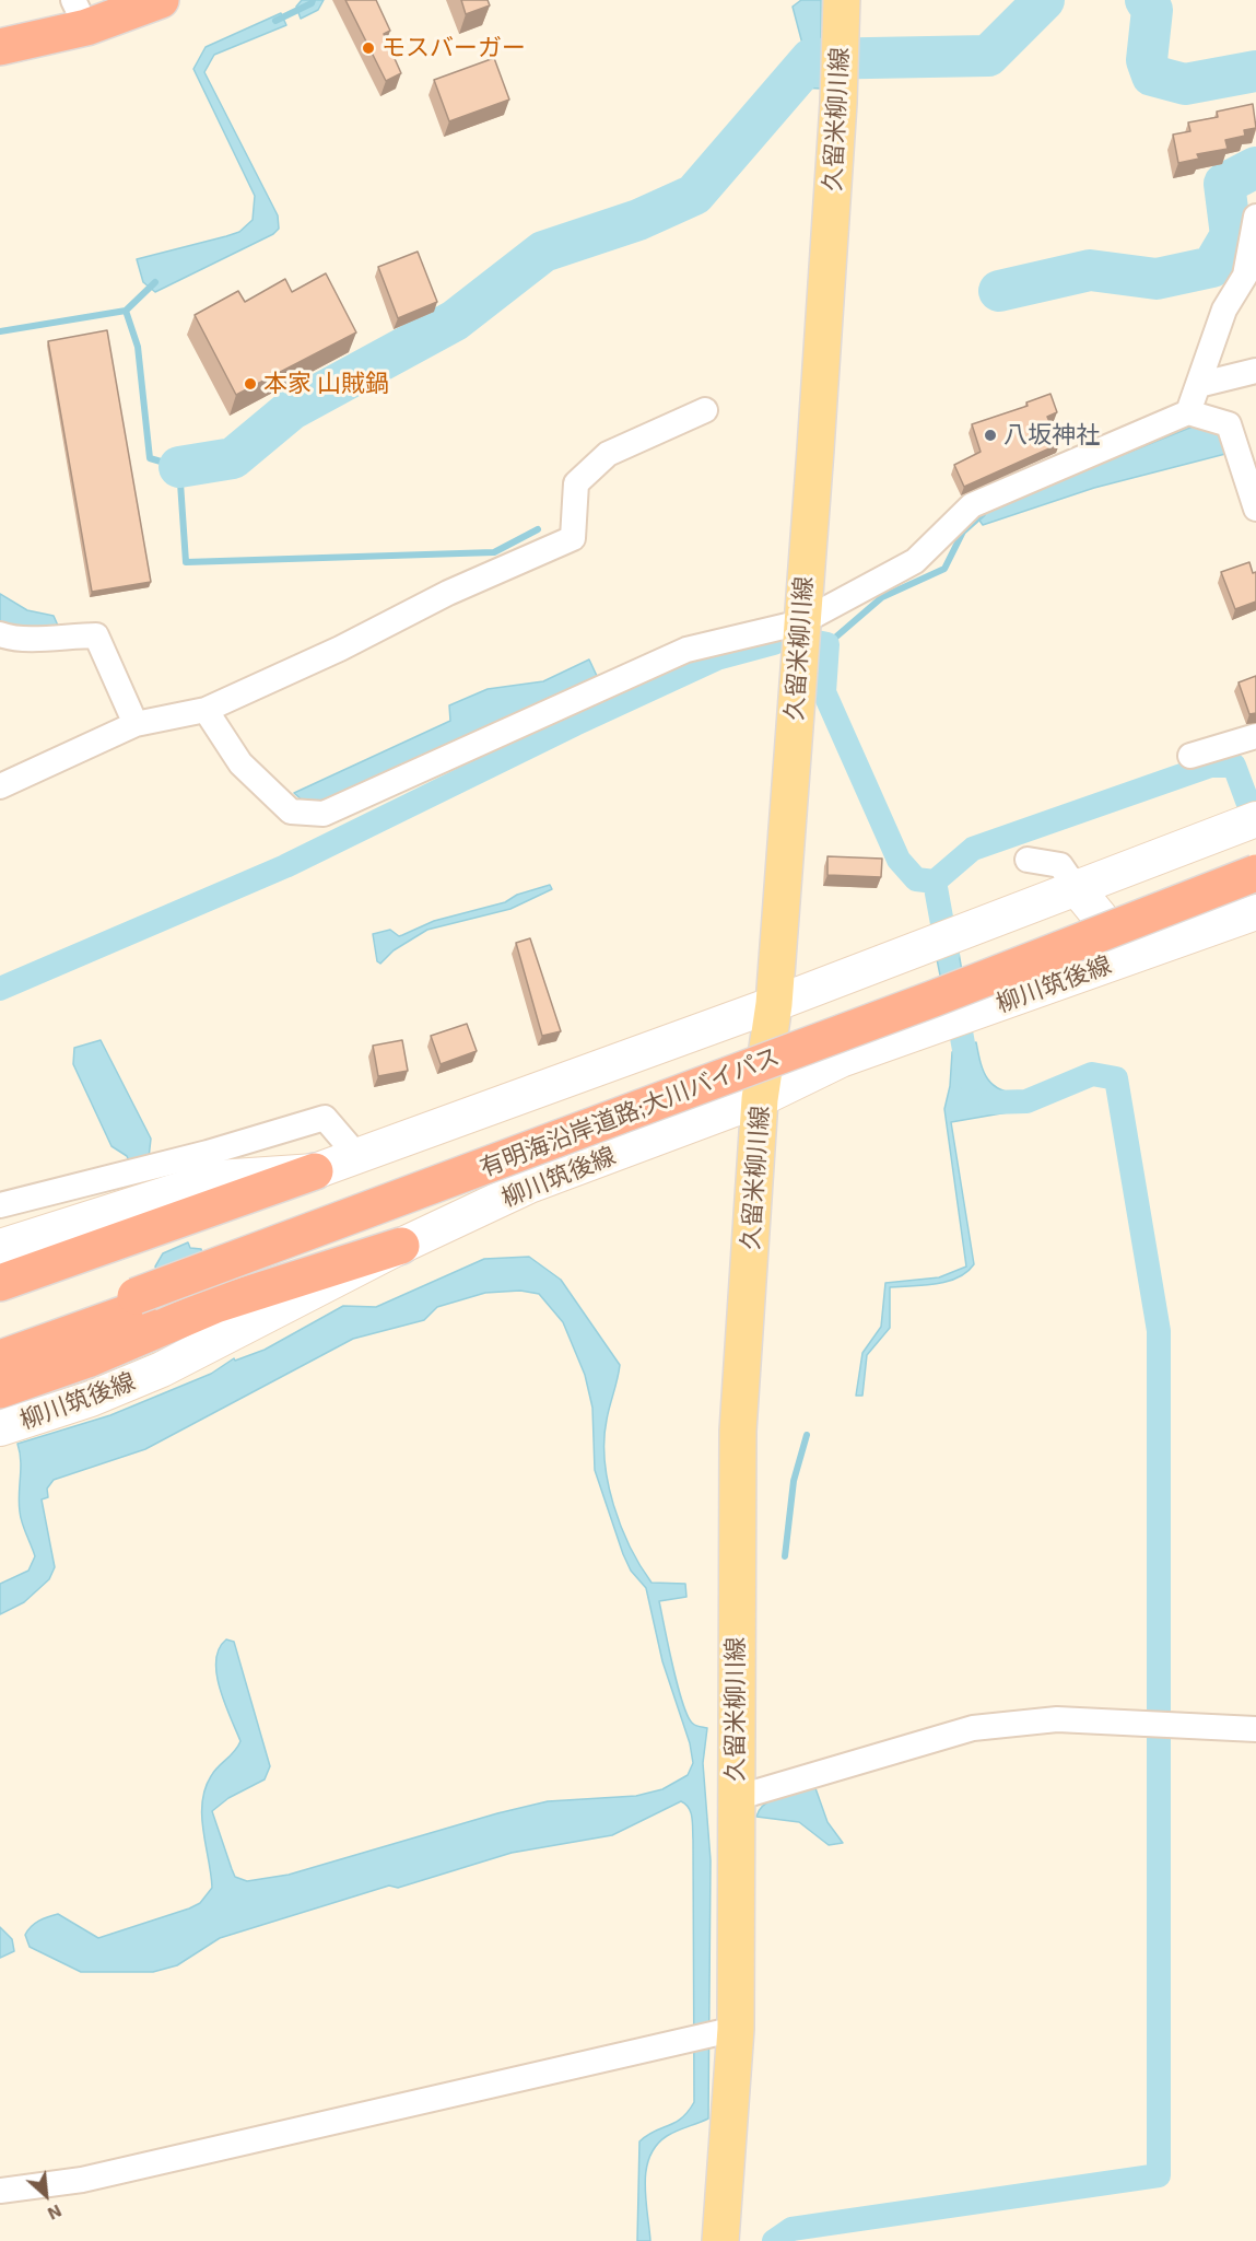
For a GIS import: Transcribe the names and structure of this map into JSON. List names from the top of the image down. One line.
{"streets":{"highway":["有明海沿岸道路;大川バイパス"],"main road":["久留米柳川線","柳川筑後線"]},"crossings":[["久留米柳川線","柳川筑後線"]],"places":["モスバーガー","本家 山賊鍋","八坂神社"],"north":"bottom right"}
